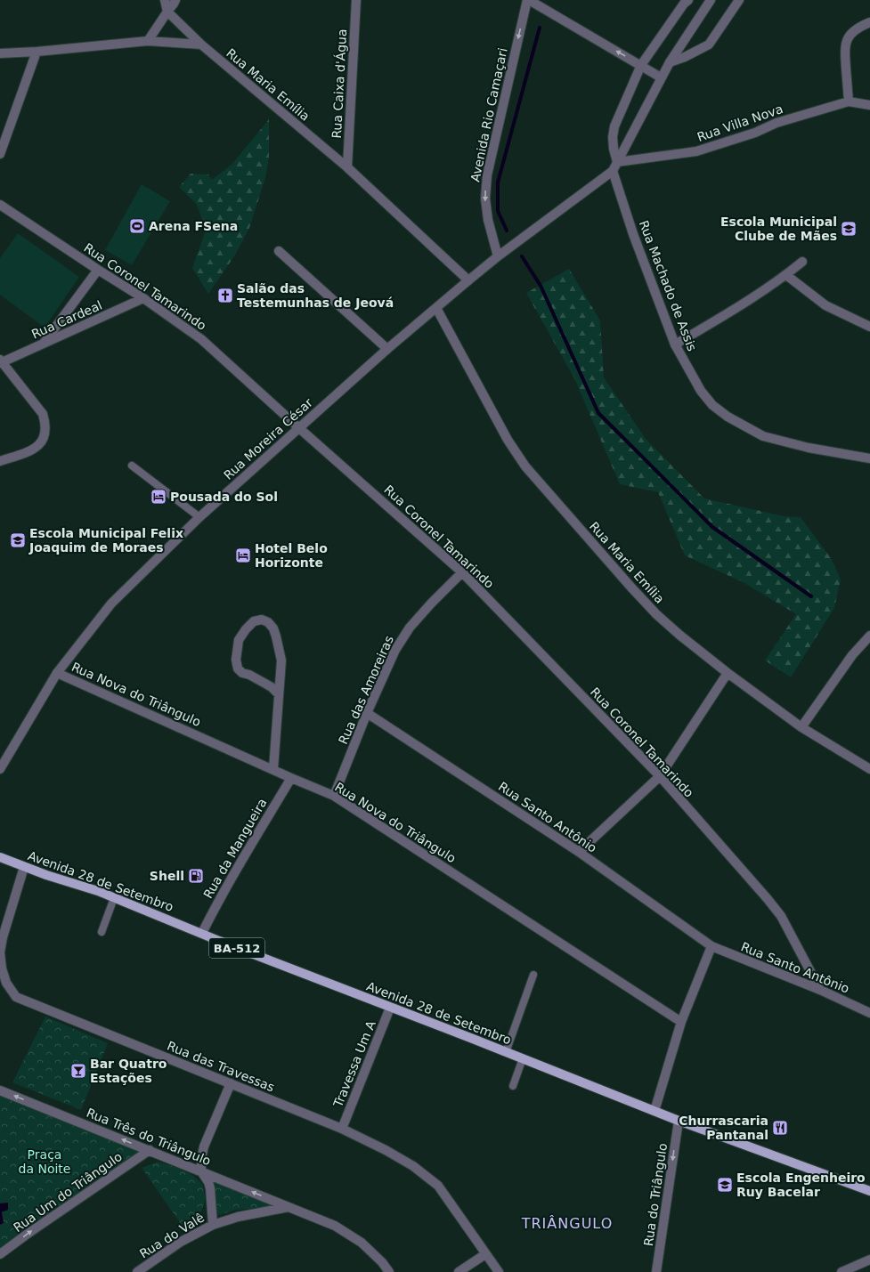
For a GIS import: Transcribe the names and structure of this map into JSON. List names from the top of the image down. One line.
{"streets":{"main road":["Avenida 28 de Setembro","BA-512"],"street":["Rua Caixa d'Água","Rua Maria Emília","Avenida Rio Camaçari","Rua Villa Nova","Rua Machado de Assis","Rua Coronel Tamarindo","Rua Cardeal","Rua Moreira César","Rua das Amoreiras","Rua Nova do Triângulo","Rua Santo Antônio","Rua da Mangueira","Travessa Um A","Rua das Travessas","Rua Três do Triângulo","Rua Um do Triângulo","Rua do Triângulo","Rua do Valê"]},"crossings":[["Rua Caixa d'Água","Rua Maria Emília"],["Rua Maria Emília","Rua Moreira César"],["Avenida Rio Camaçari","Rua Moreira César"],["Rua Machado de Assis","Rua Moreira César"],["Rua Coronel Tamarindo","Rua Cardeal"],["Rua Coronel Tamarindo","Rua Moreira César"],["Rua Coronel Tamarindo","Rua das Amoreiras"],["Rua Coronel Tamarindo","Rua Santo Antônio"],["Rua Moreira César","Rua Nova do Triângulo"],["Rua das Amoreiras","Rua Nova do Triângulo"],["Rua das Amoreiras","Rua Santo Antônio"],["Rua Nova do Triângulo","Rua da Mangueira"],["Rua da Mangueira","Avenida 28 de Setembro"],["Avenida 28 de Setembro","Travessa Um A"],["Avenida 28 de Setembro","Rua das Travessas"],["Avenida 28 de Setembro","Rua do Triângulo"],["Travessa Um A","Rua das Travessas"],["Rua Três do Triângulo","Rua Um do Triângulo"],["Rua Três do Triângulo","Rua do Valê"]],"one_way":["Avenida Rio Camaçari","Rua Três do Triângulo","Rua Um do Triângulo","Rua do Triângulo"],"districts":["TRIÂNGULO"],"parks":["Praça da Noite"],"places":{"sports":["Arena FSena"],"school or university":["Escola Municipal Clube de Mães","Escola Municipal Felix Joaquim de Moraes","Escola Engenheiro Ruy Bacelar"],"church":["Salão das Testemunhas de Jeová"],"hotel":["Pousada do Sol","Hotel Belo Horizonte"],"fuel station":["Shell"],"bar":["Bar Quatro Estações"],"restaurant":["Churrascaria Pantanal"]}}
